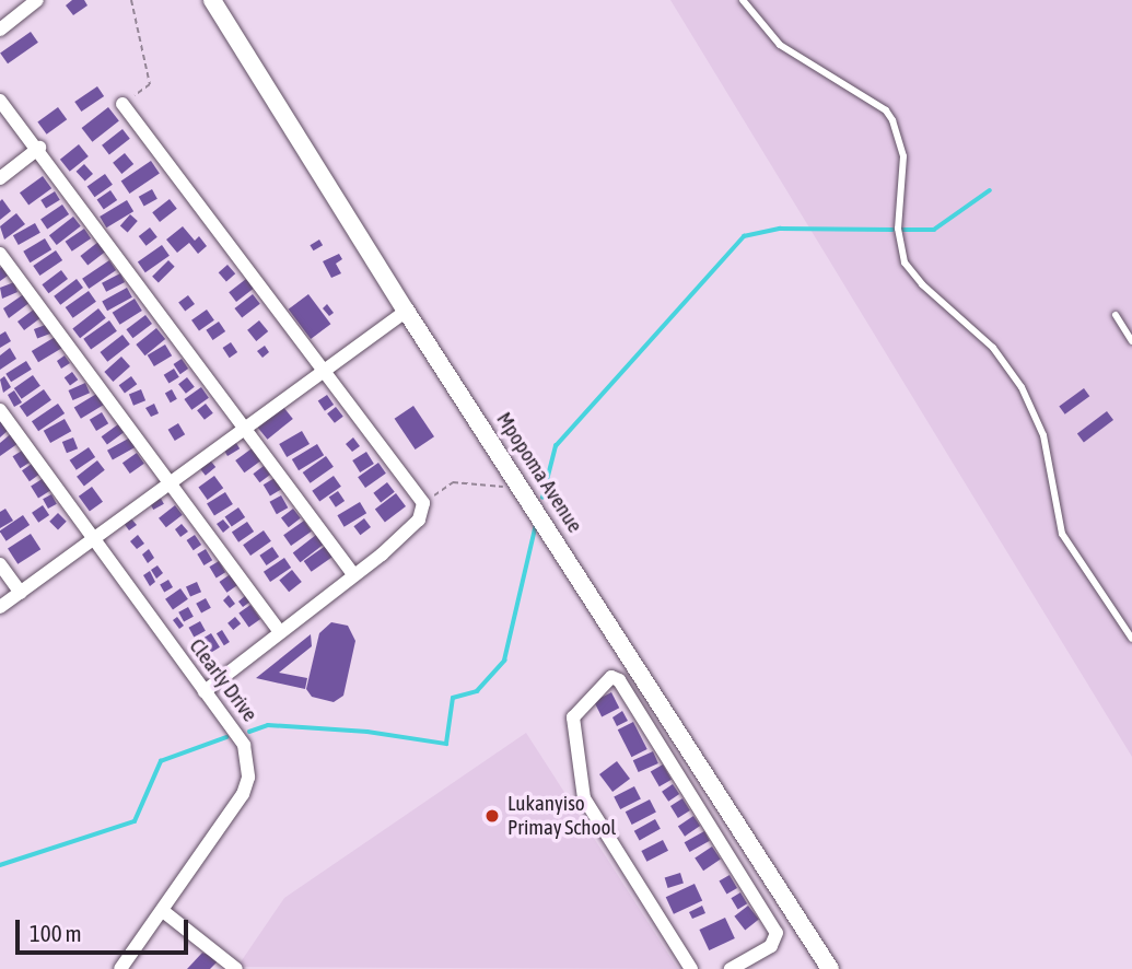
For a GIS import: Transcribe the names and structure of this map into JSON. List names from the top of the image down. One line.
{"streets":{"street":["Mpopoma Avenue","Clearly Drive"]},"places":["Lukanyiso Primay School"],"scale_bar":"100 m"}
